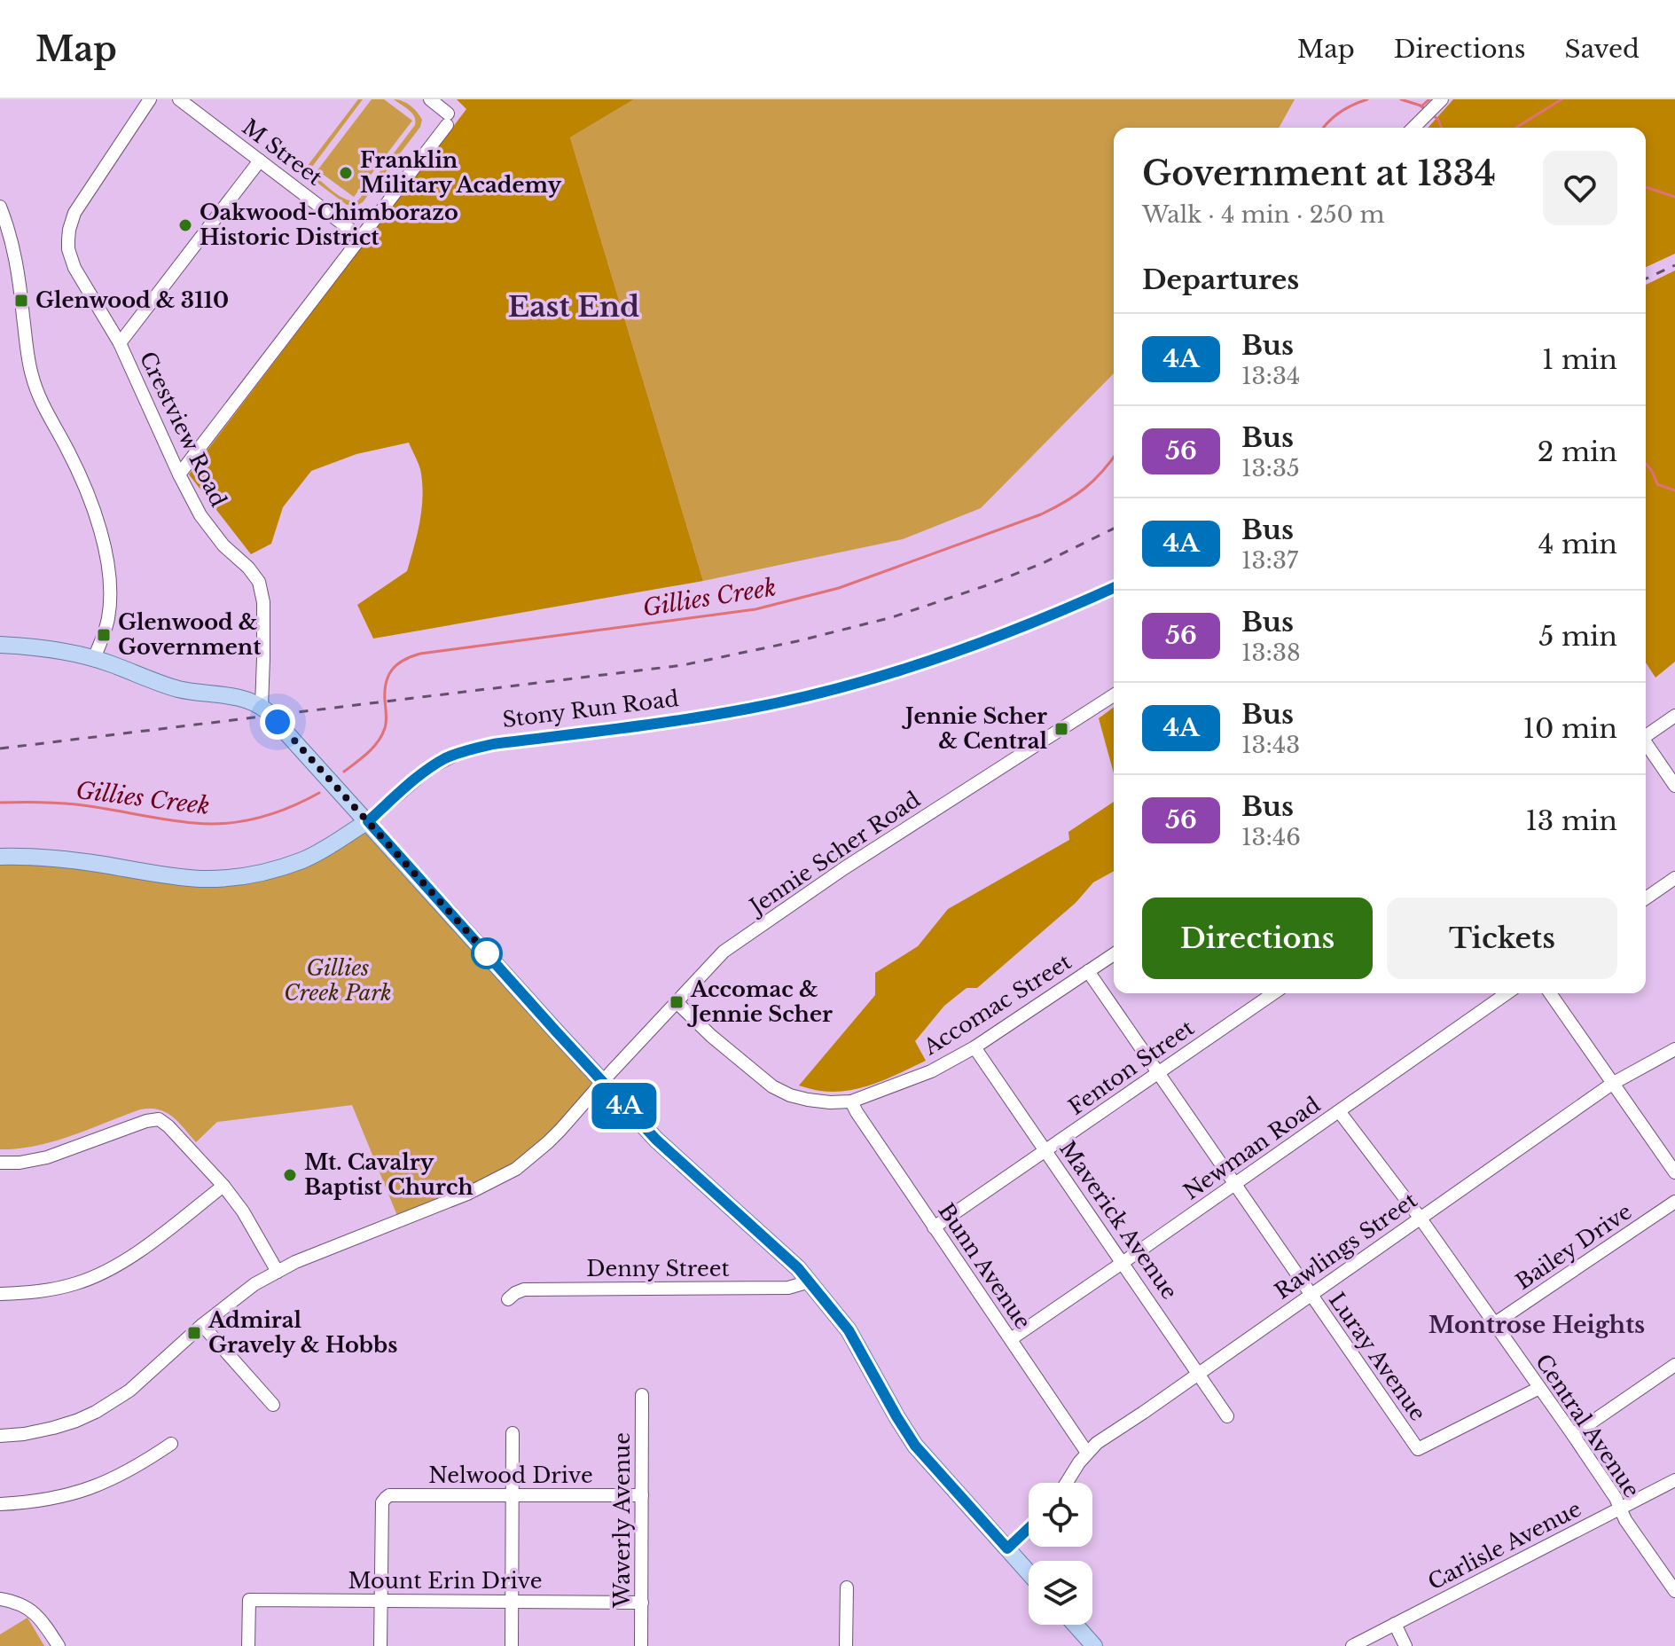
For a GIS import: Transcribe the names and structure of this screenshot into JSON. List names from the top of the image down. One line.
{"streets":{"main road":["Stony Run Road"],"street":["M Street","Crestview Road","Jennie Scher Road","Accomac Street","Fenton Street","Newman Road","Maverick Avenue","Rawlings Street","Bailey Drive","Bunn Avenue","Denny Street","Luray Avenue","Central Avenue","Nelwood Drive","Waverly Avenue","Carlisle Avenue","Mount Erin Drive"]},"crossings":[["Jennie Scher Road","Accomac Street"],["Accomac Street","Maverick Avenue"],["Accomac Street","Bunn Avenue"],["Accomac Street","Luray Avenue"],["Fenton Street","Maverick Avenue"],["Fenton Street","Bunn Avenue"],["Fenton Street","Luray Avenue"],["Newman Road","Maverick Avenue"],["Newman Road","Bunn Avenue"],["Newman Road","Luray Avenue"],["Newman Road","Central Avenue"],["Maverick Avenue","Rawlings Street"],["Rawlings Street","Bunn Avenue"],["Rawlings Street","Luray Avenue"],["Rawlings Street","Central Avenue"],["Bailey Drive","Central Avenue"],["Luray Avenue","Central Avenue"],["Central Avenue","Carlisle Avenue"],["Nelwood Drive","Waverly Avenue"],["Nelwood Drive","Mount Erin Drive"],["Waverly Avenue","Mount Erin Drive"]],"districts":["East End","Montrose Heights"],"water":["Gillies Creek"],"parks":["Gillies Creek Park"],"places":{"other":["Franklin Military Academy","Oakwood-Chimborazo Historic District","Mt. Cavalry Baptist Church"],"transit":["Glenwood & 3110","Glenwood & Government","Jennie Scher & Central","Accomac & Jennie Scher","Admiral Gravely & Hobbs"]},"lines":["bus line 4A"],"page":{"header":"Map","nav":["Map","Directions","Saved"],"on_map":"4A","heading":[["Government at 1334","Walk · 4 min · 250 m"],"Departures"],"list":[{"mark":"4A","name":"Bus","note":"13:34","value":"1 min"},{"mark":"56","name":"Bus","note":"13:35","value":"2 min"},{"mark":"4A","name":"Bus","note":"13:37","value":"4 min"},{"mark":"56","name":"Bus","note":"13:38","value":"5 min"},{"mark":"4A","name":"Bus","note":"13:43","value":"10 min"},{"mark":"56","name":"Bus","note":"13:46","value":"13 min"}],"buttons":["Directions","Tickets"]}}
